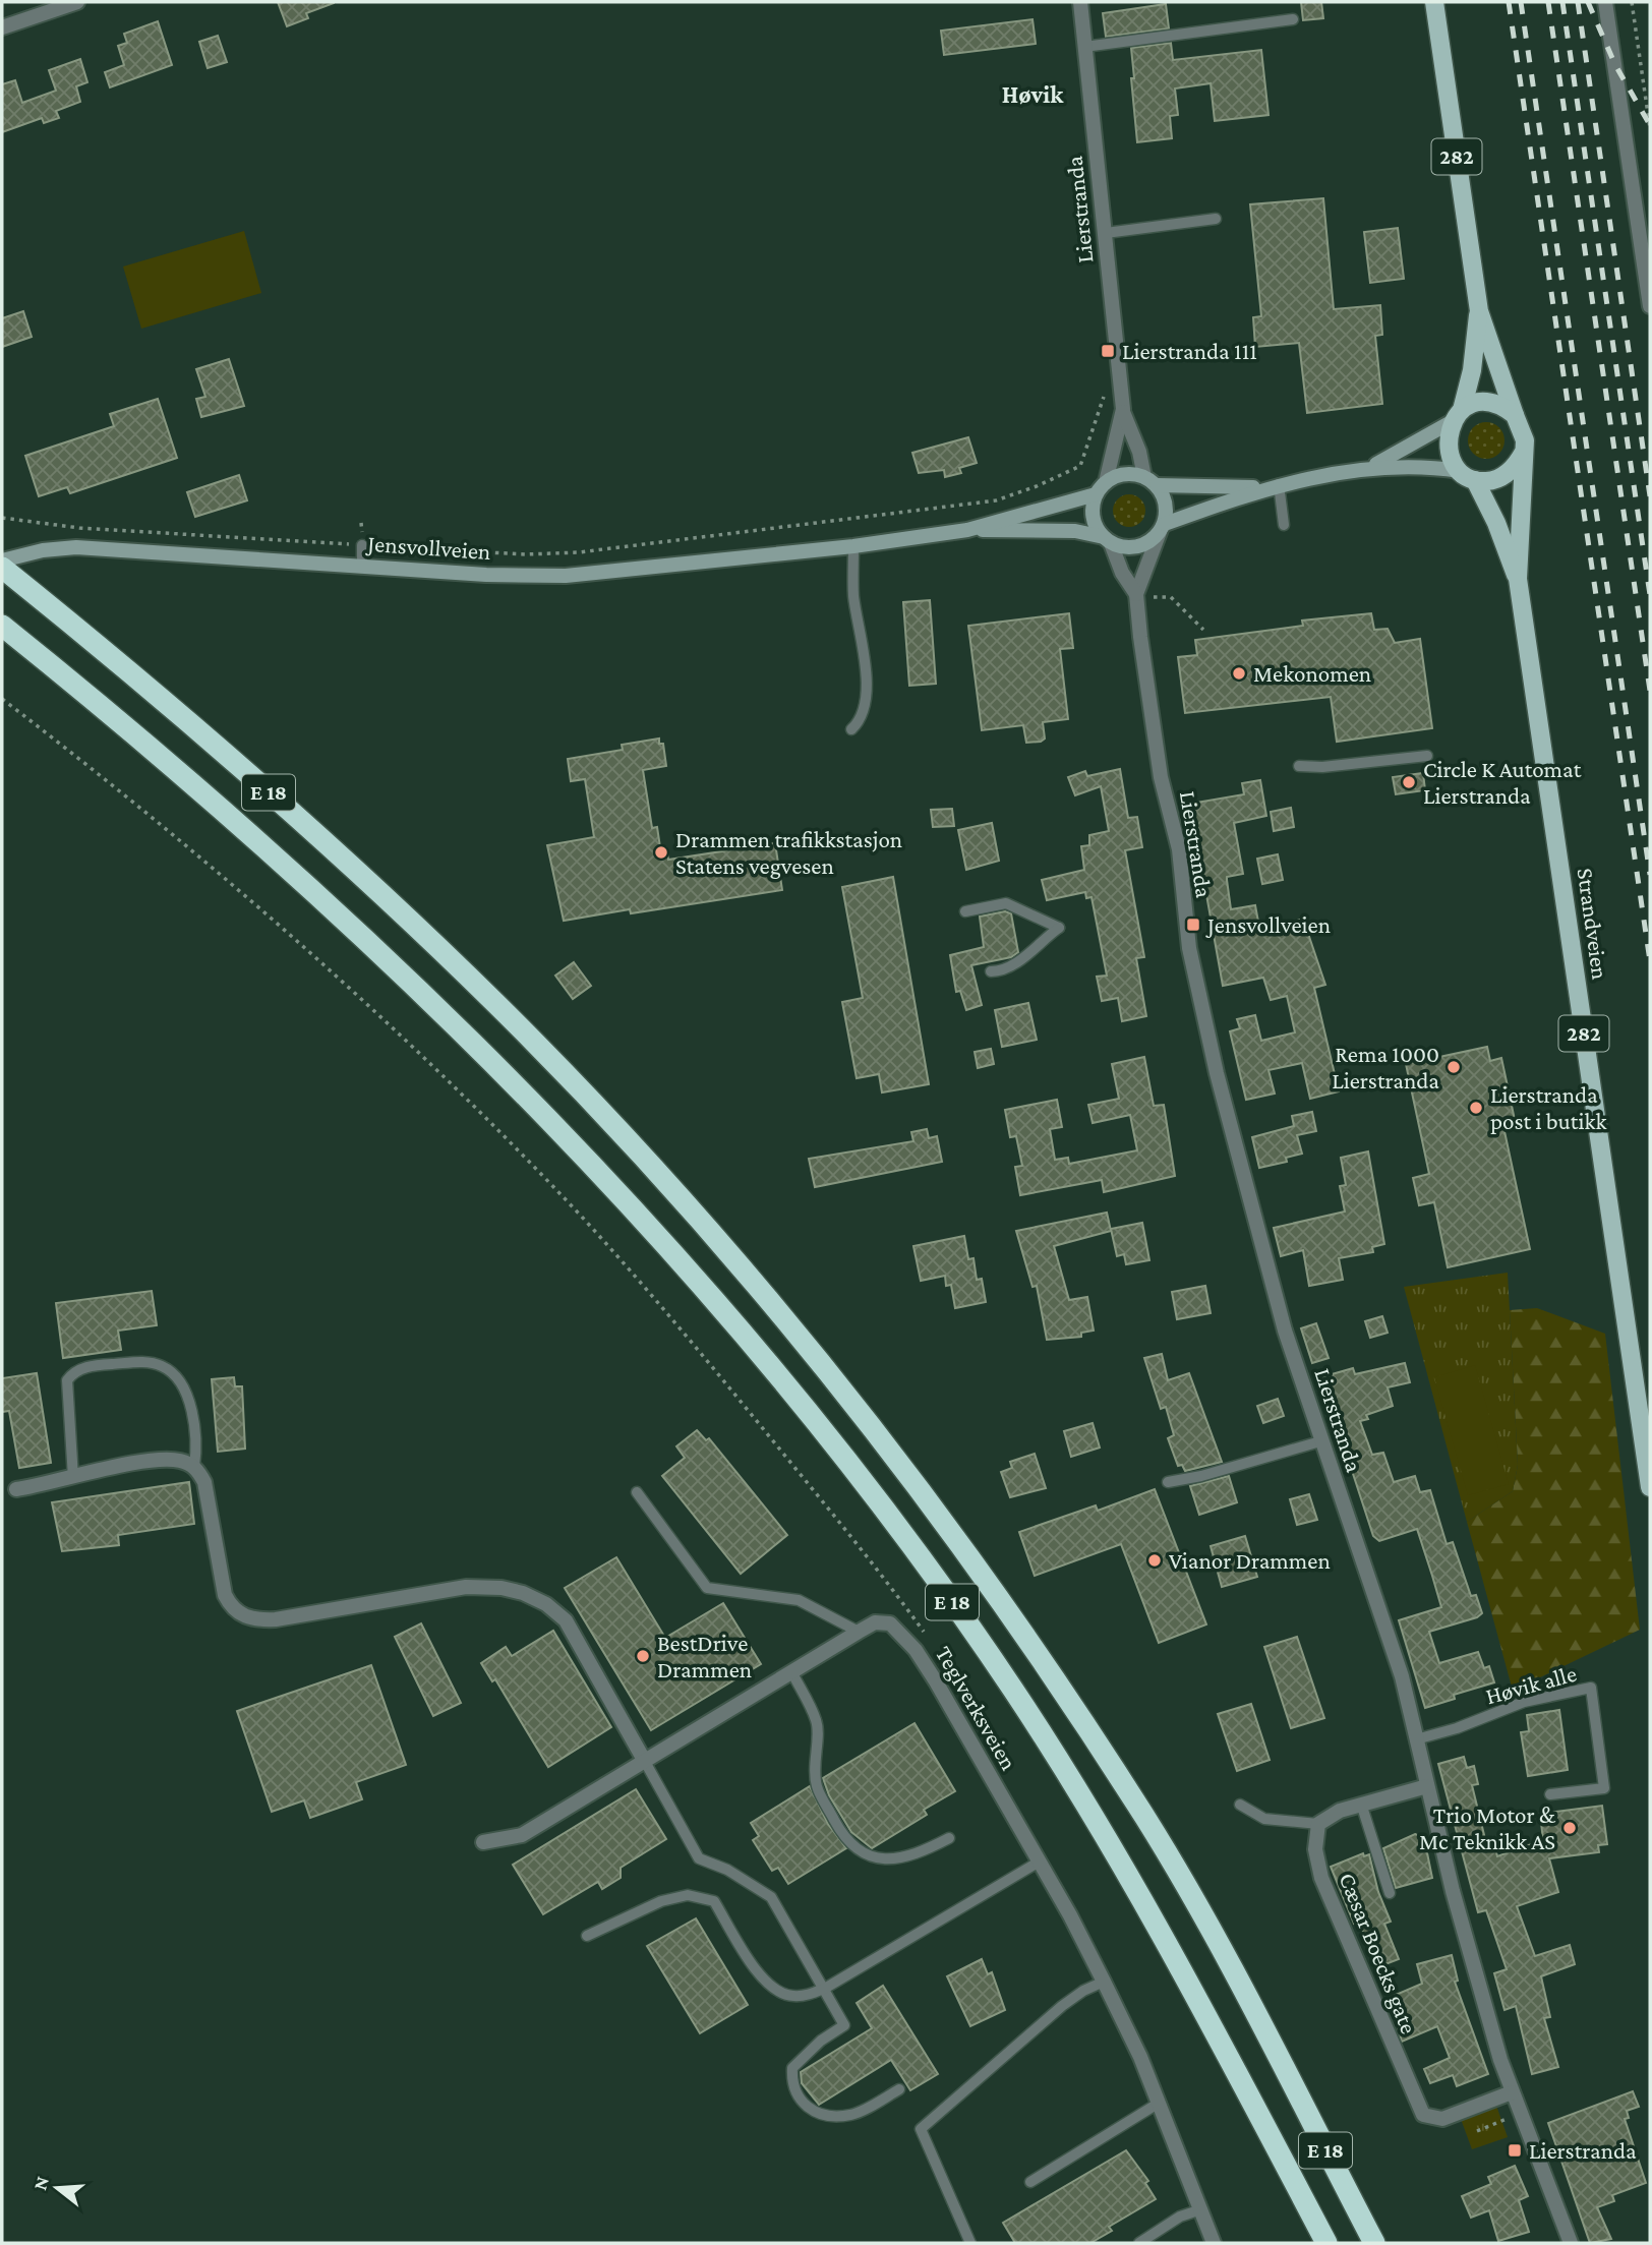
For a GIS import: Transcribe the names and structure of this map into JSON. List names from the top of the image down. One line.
{"streets":{"highway":["E 18"],"main road":["282","Strandveien"],"street":["Lierstranda","Jensvollveien","Teglverksveien","Cæsar Boecks gate"],"lane":["Høvik alle"]},"crossings":[["282","Strandveien"],["Lierstranda","Jensvollveien"],["Lierstranda","Høvik alle"],["Lierstranda","Cæsar Boecks gate"]],"districts":["Høvik"],"places":{"transit":["Lierstranda 111","Jensvollveien","Lierstranda"],"other":["Mekonomen","Circle K Automat Lierstranda","Drammen trafikkstasjon Statens vegvesen","Rema 1000 Lierstranda","Lierstranda post i butikk","Vianor Drammen","BestDrive Drammen","Trio Motor & Mc Teknikk AS"]},"north":"left"}
